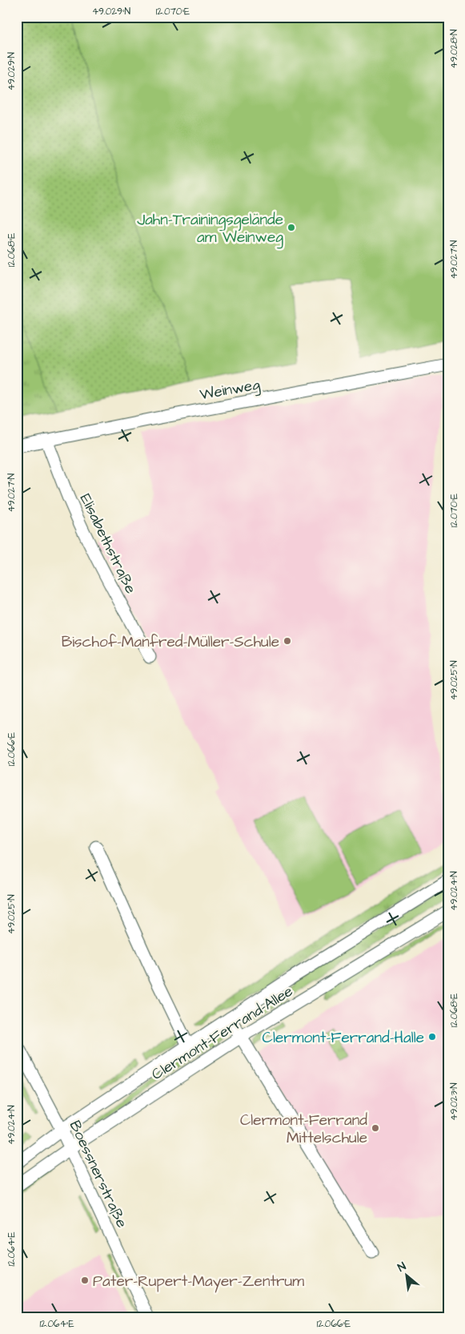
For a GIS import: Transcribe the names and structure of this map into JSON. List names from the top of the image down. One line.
{"streets":{"street":["Weinweg","Elisabethstraße","Clermont-Ferrand-Allee","Boessnerstraße"]},"crossings":[["Weinweg","Elisabethstraße"],["Clermont-Ferrand-Allee","Boessnerstraße"]],"places":["Jahn-Trainingsgelände am Weinweg","Bischof-Manfred-Müller-Schule","Clermont-Ferrand-Halle","Clermont-Ferrand Mittelschule","Pater-Rupert-Mayer-Zentrum"],"north":"top left","coordinates":["49.029°N","12.070°E","49.028°N","12.068°E","49.027°N","49.025°N","12.066°E","49.024°N","49.023°N","12.064°E"]}
